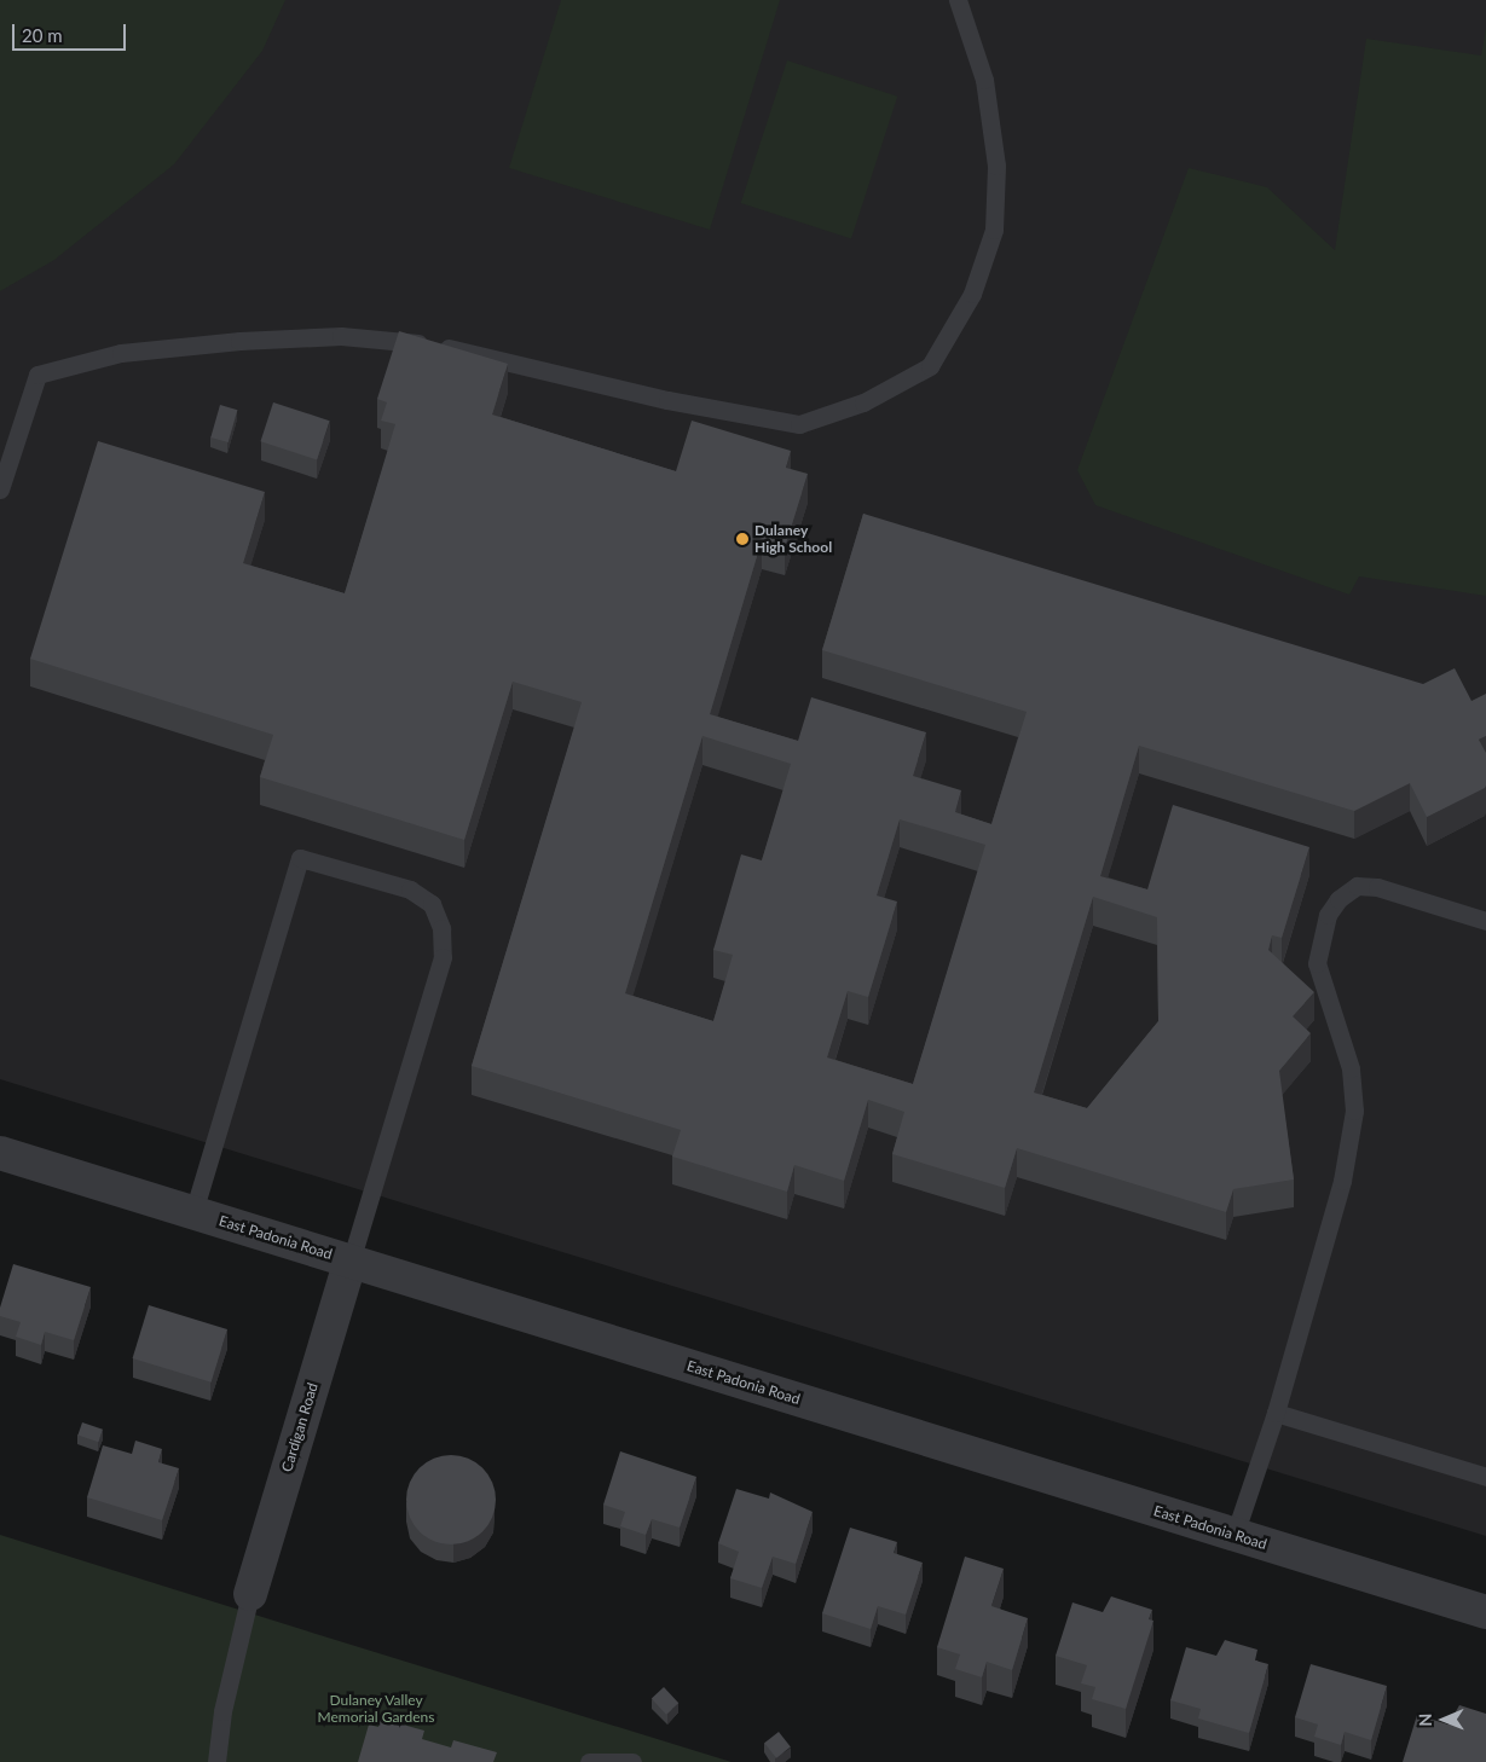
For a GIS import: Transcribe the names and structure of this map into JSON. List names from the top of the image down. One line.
{"streets":{"street":["East Padonia Road","Cardigan Road"]},"crossings":[["East Padonia Road","Cardigan Road"]],"parks":["Dulaney Valley Memorial Gardens"],"places":["Dulaney High School"],"scale_bar":"20 m","north":"left"}
